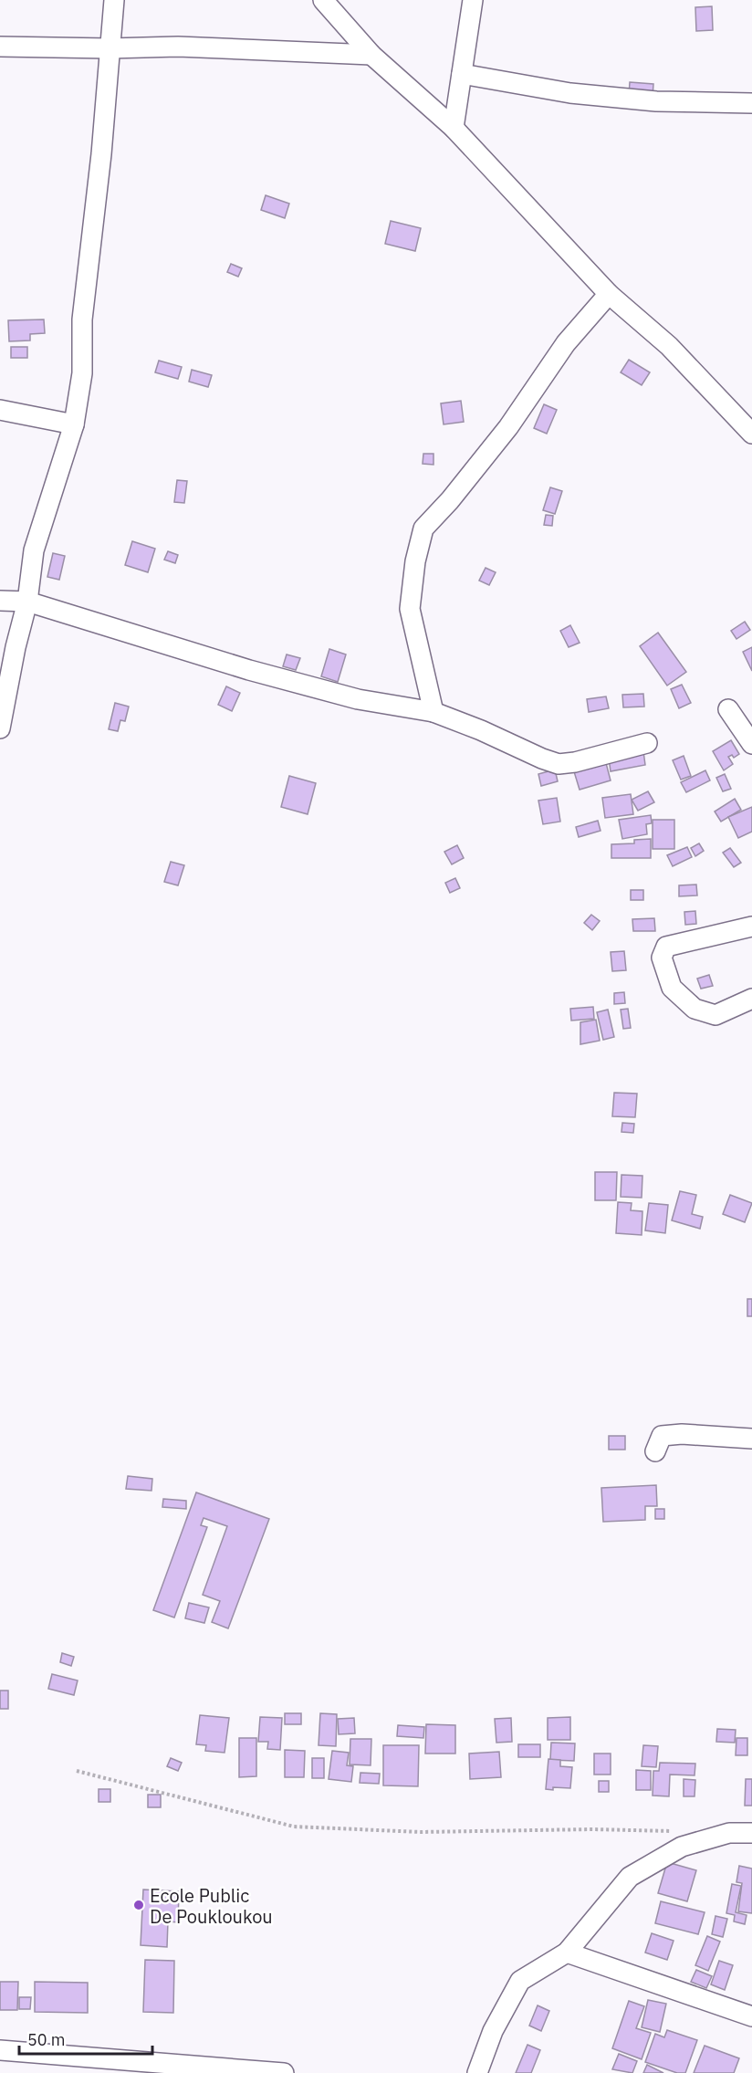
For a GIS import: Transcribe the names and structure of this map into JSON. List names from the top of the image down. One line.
{"places":["Ecole Public De Poukloukou"],"scale_bar":"50 m"}
